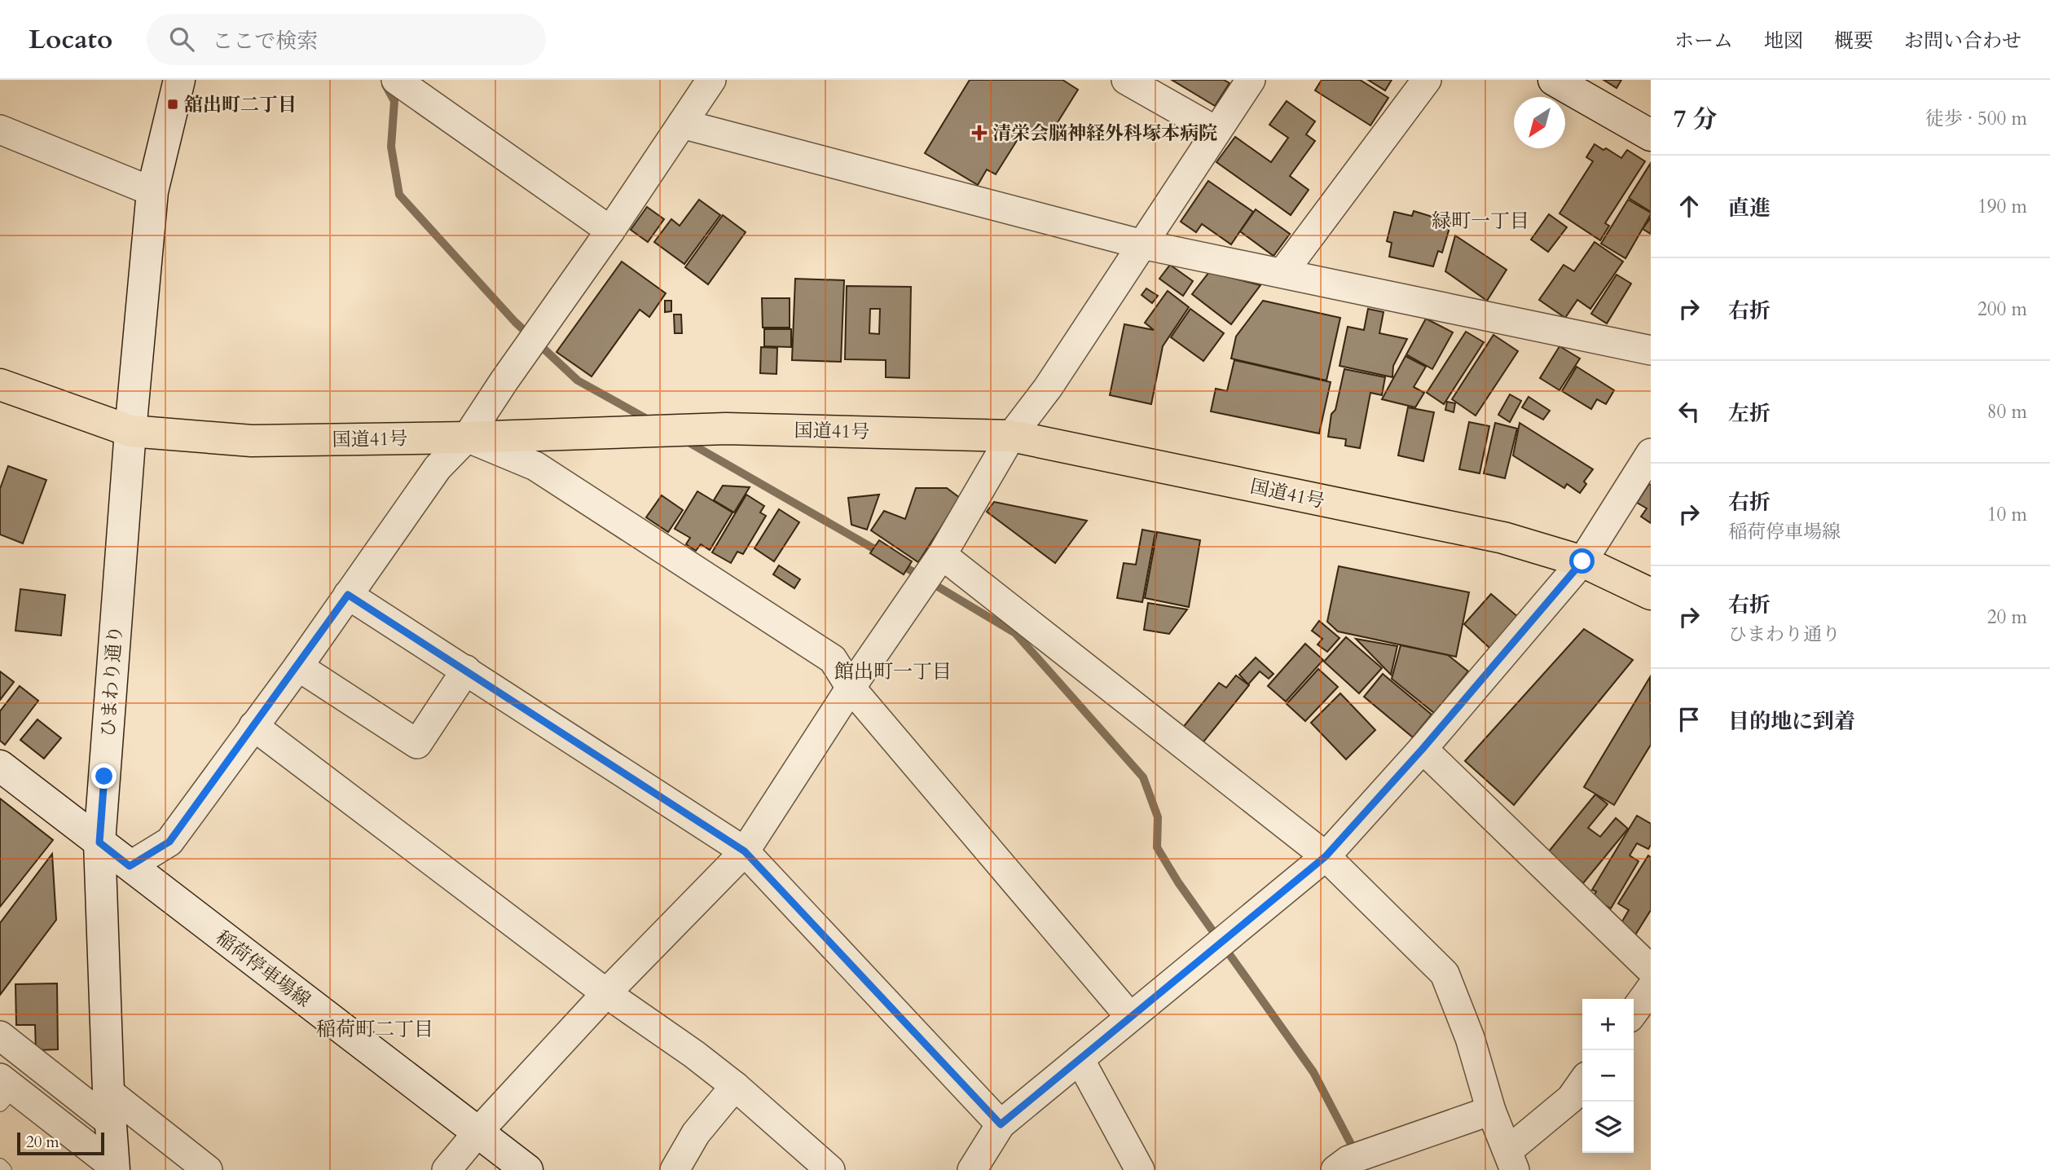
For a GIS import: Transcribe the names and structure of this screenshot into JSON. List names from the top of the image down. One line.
{"streets":{"highway":["国道41号"],"street":["ひまわり通り","稲荷停車場線"]},"crossings":[["国道41号","ひまわり通り"],["ひまわり通り","稲荷停車場線"]],"districts":["緑町一丁目","館出町一丁目","稲荷町二丁目"],"places":{"transit":["舘出町二丁目"],"health":["清栄会脳神経外科塚本病院"]},"scale_bar":"20 m","north":"bottom left","page":{"header":"Locato","search":"ここで検索","nav":["ホーム","地図","概要","お問い合わせ"],"heading":["7 分","徒歩 · 500 m"],"list":[["直進","190 m"],["右折","200 m"],["左折","80 m"],["右折","稲荷停車場線","10 m"],["右折","ひまわり通り","20 m"],"目的地に到着"],"map_buttons":["+","−"],"scale":"20 m"}}
